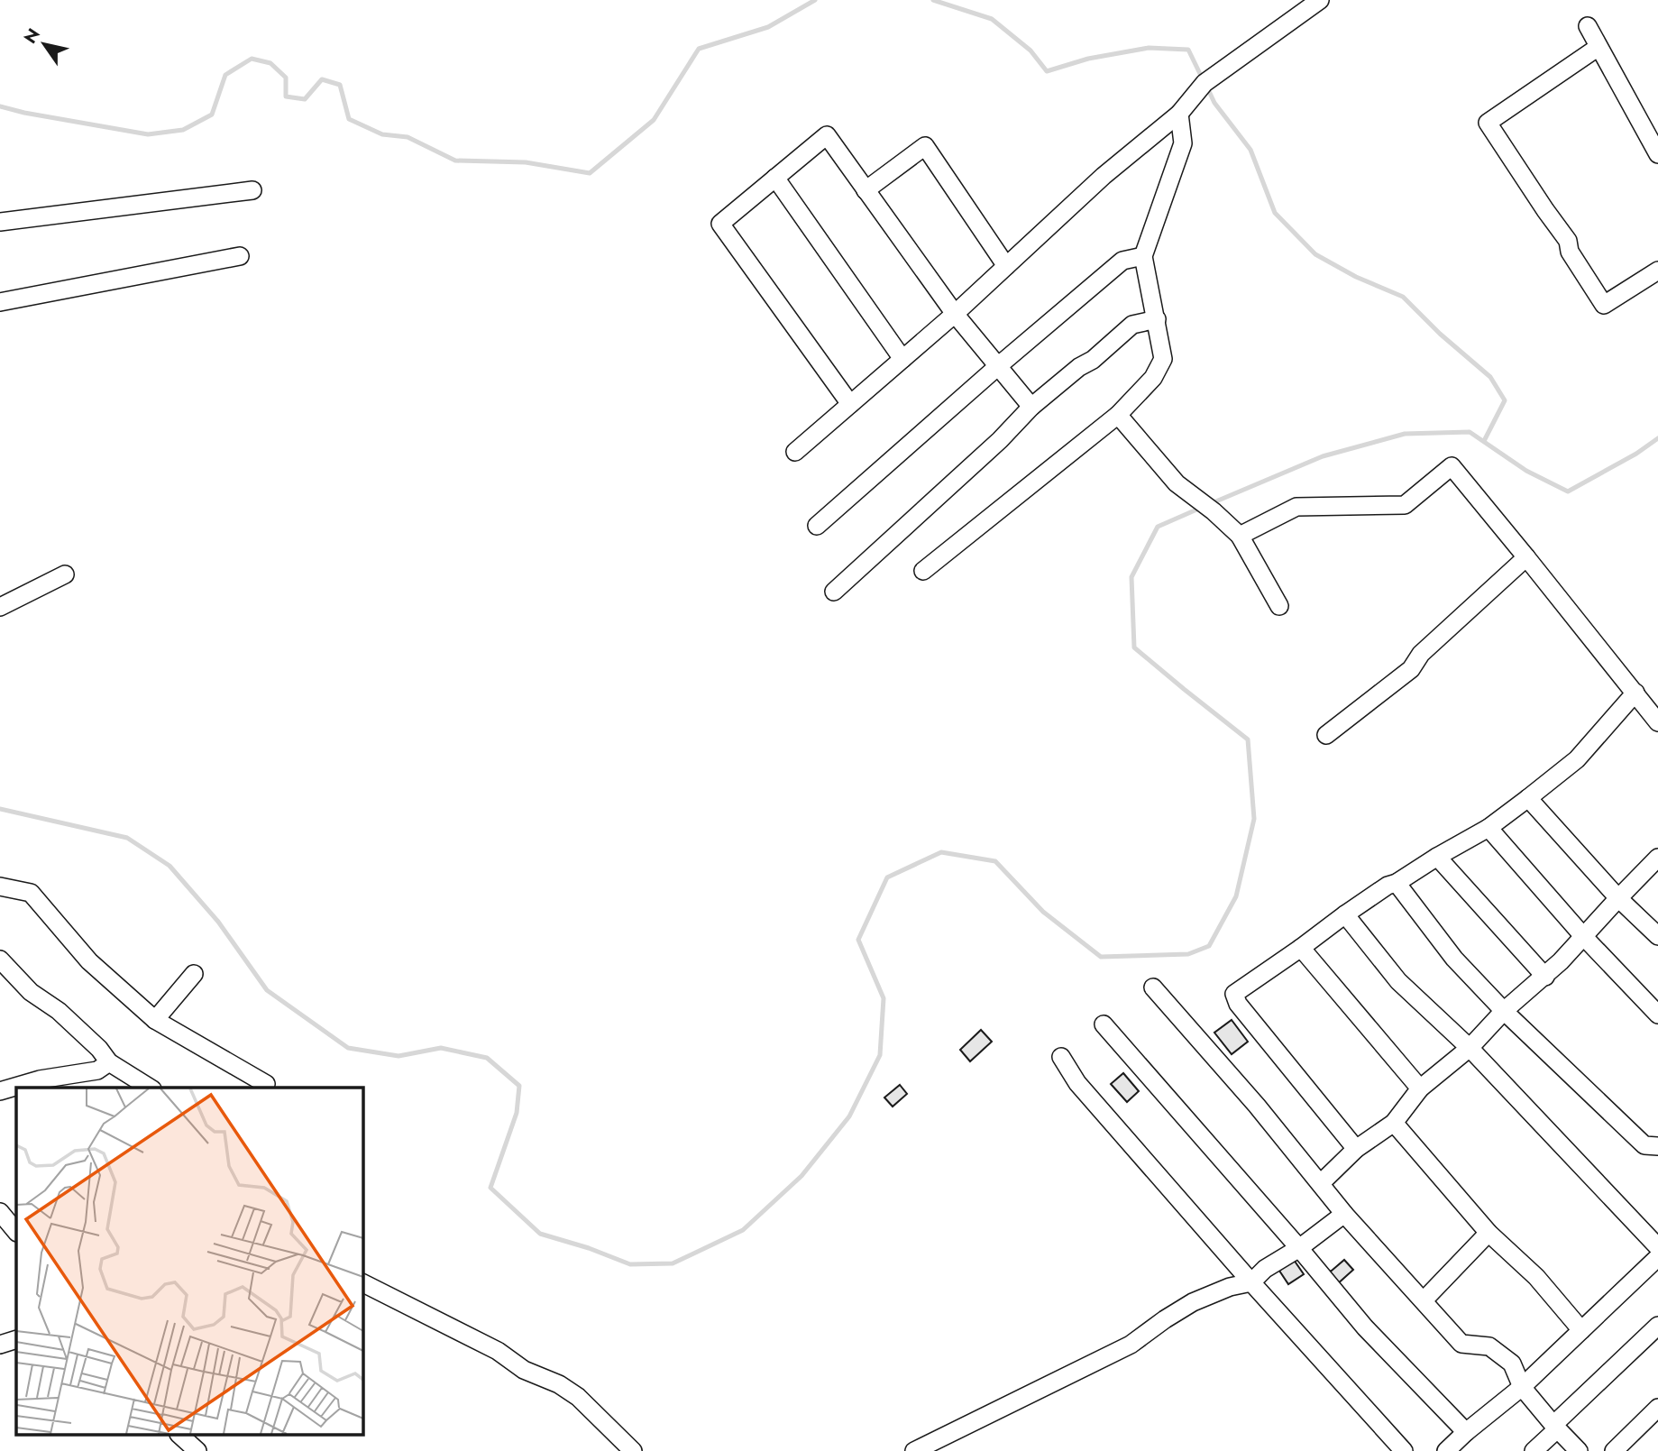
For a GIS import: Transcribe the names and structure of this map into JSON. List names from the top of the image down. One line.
{"north":"top left"}
